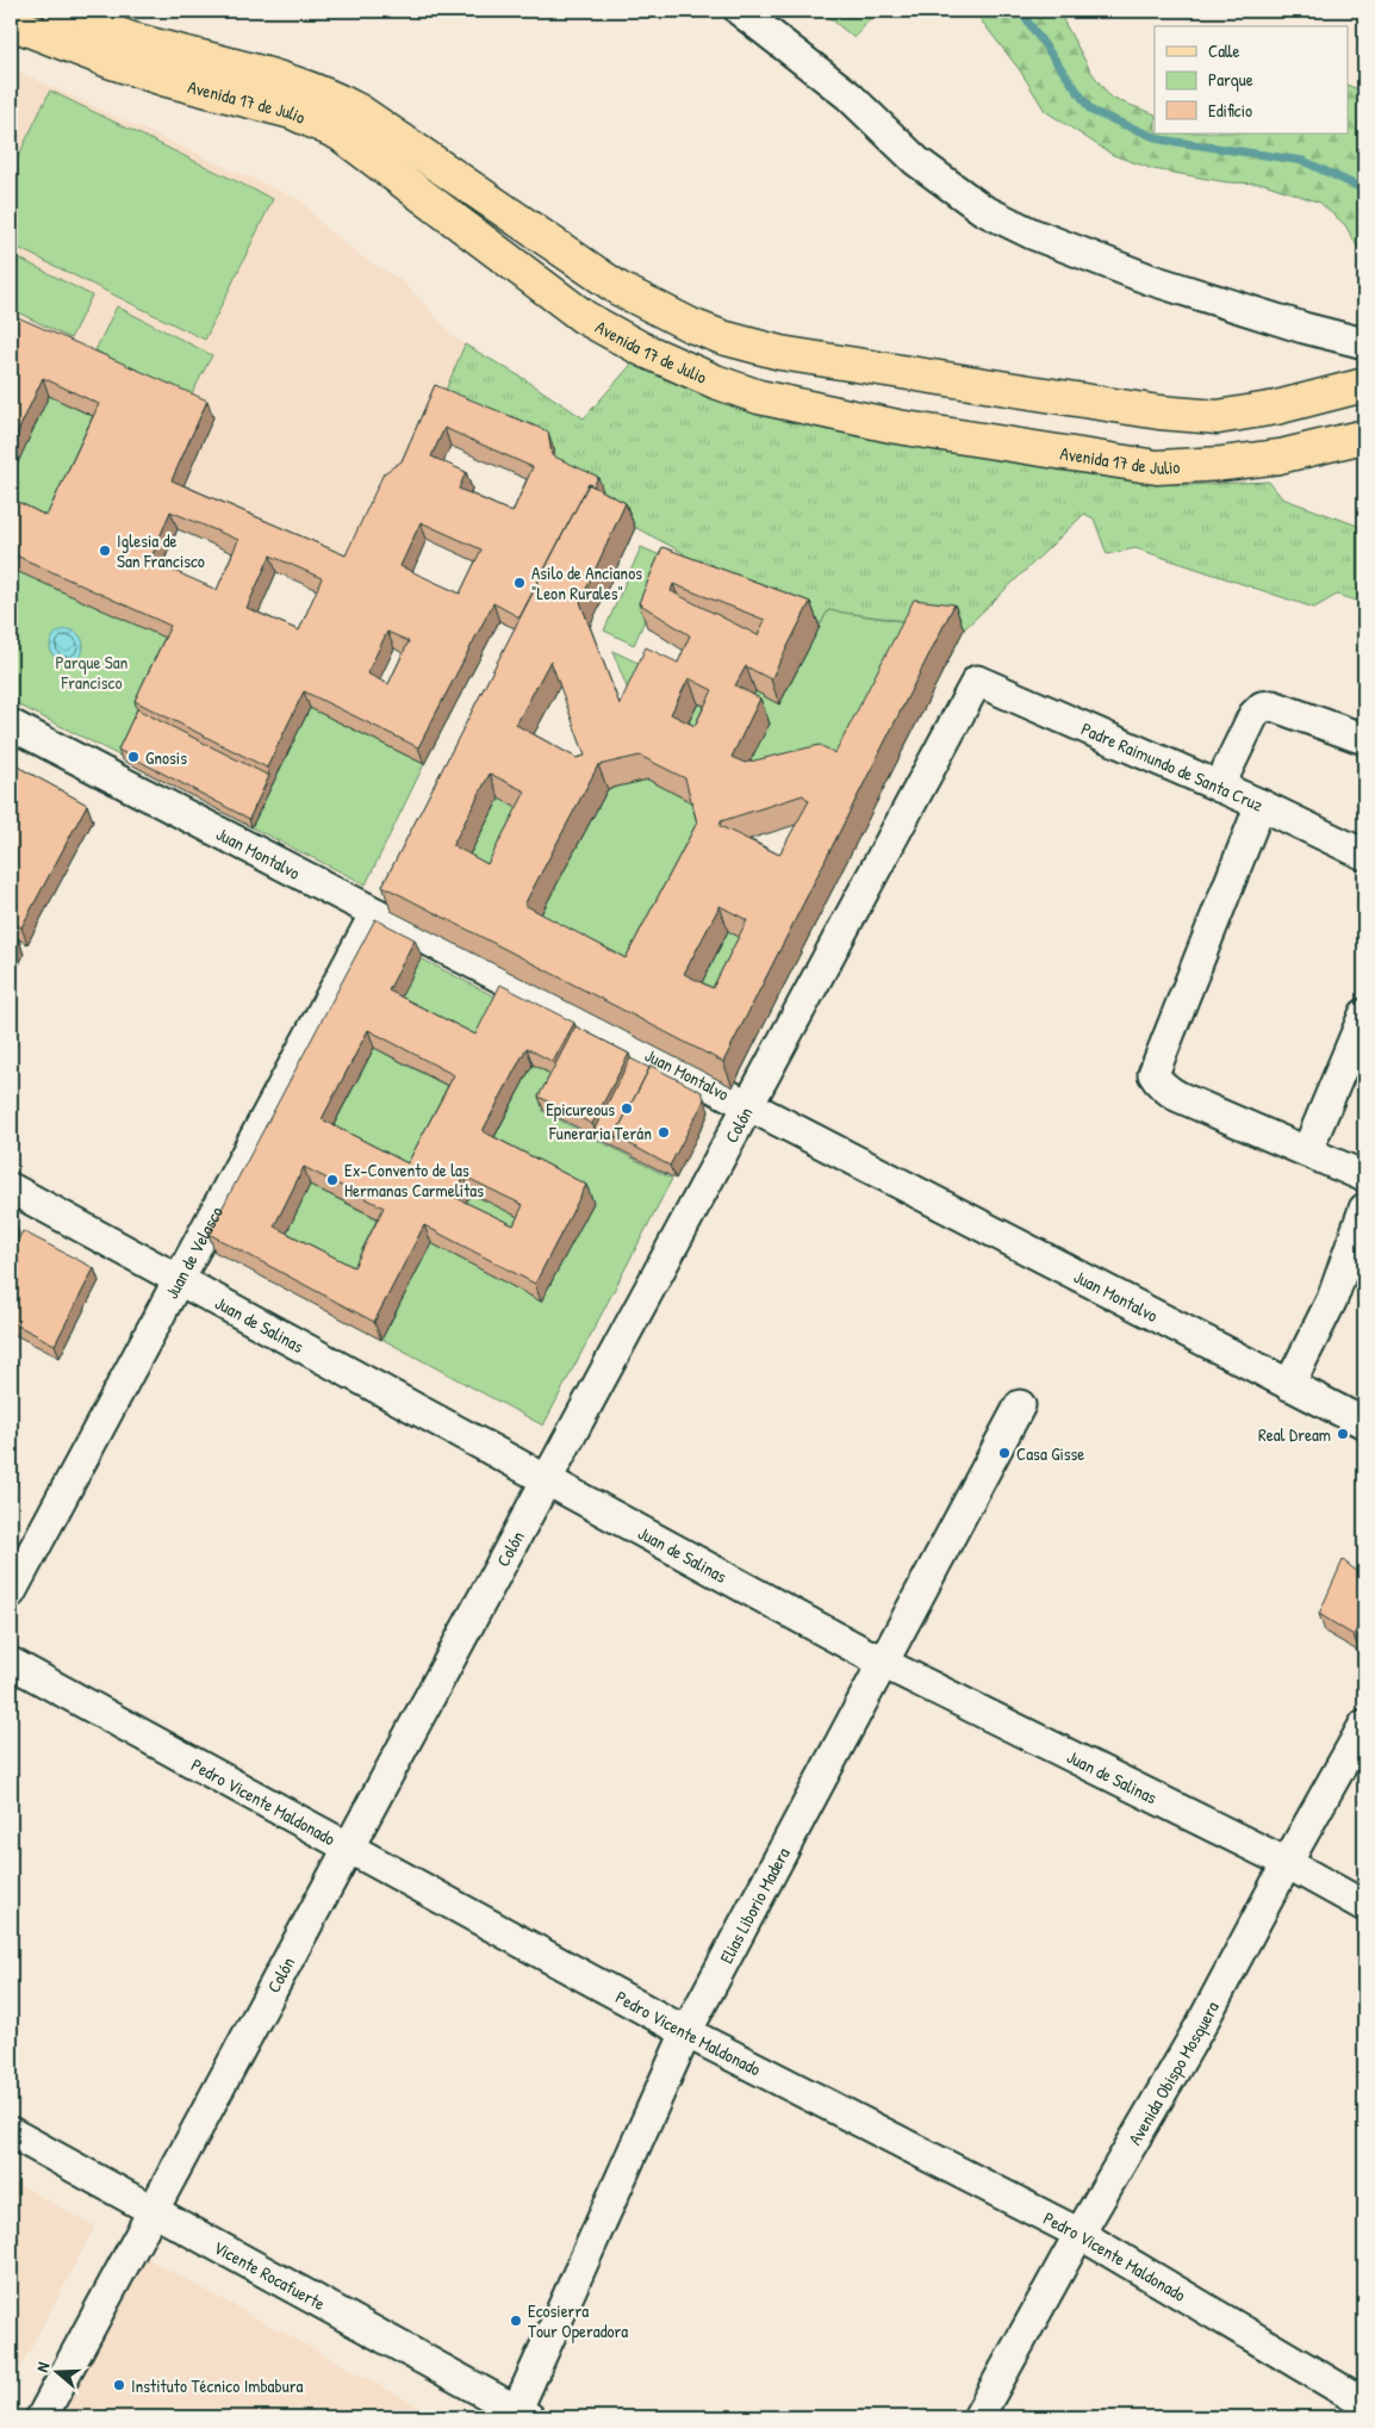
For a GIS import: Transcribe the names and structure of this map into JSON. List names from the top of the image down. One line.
{"streets":{"main road":["Avenida 17 de Julio"],"street":["Padre Raimundo de Santa Cruz","Juan Montalvo","Colón","Juan de Velasco","Juan de Salinas","Pedro Vicente Maldonado","Elias Liborio Madera","Avenida Obispo Mosquera","Vicente Rocafuerte"]},"crossings":[["Padre Raimundo de Santa Cruz","Colón"],["Juan Montalvo","Colón"],["Juan Montalvo","Juan de Velasco"],["Colón","Juan de Salinas"],["Colón","Pedro Vicente Maldonado"],["Colón","Vicente Rocafuerte"],["Juan de Velasco","Juan de Salinas"],["Juan de Salinas","Elias Liborio Madera"],["Juan de Salinas","Avenida Obispo Mosquera"],["Pedro Vicente Maldonado","Elias Liborio Madera"],["Pedro Vicente Maldonado","Avenida Obispo Mosquera"],["Elias Liborio Madera","Vicente Rocafuerte"]],"parks":["Parque San Francisco"],"places":["Iglesia de San Francisco","Asilo de Ancianos \"Leon Rurales\"","Gnosis","Epicureous","Funeraria Terán","Ex-Convento de las Hermanas Carmelitas","Real Dream","Casa Gisse","Ecosierra Tour Operadora","Instituto Técnico Imbabura"],"legend":["Calle","Parque","Edificio"],"north":"left"}
